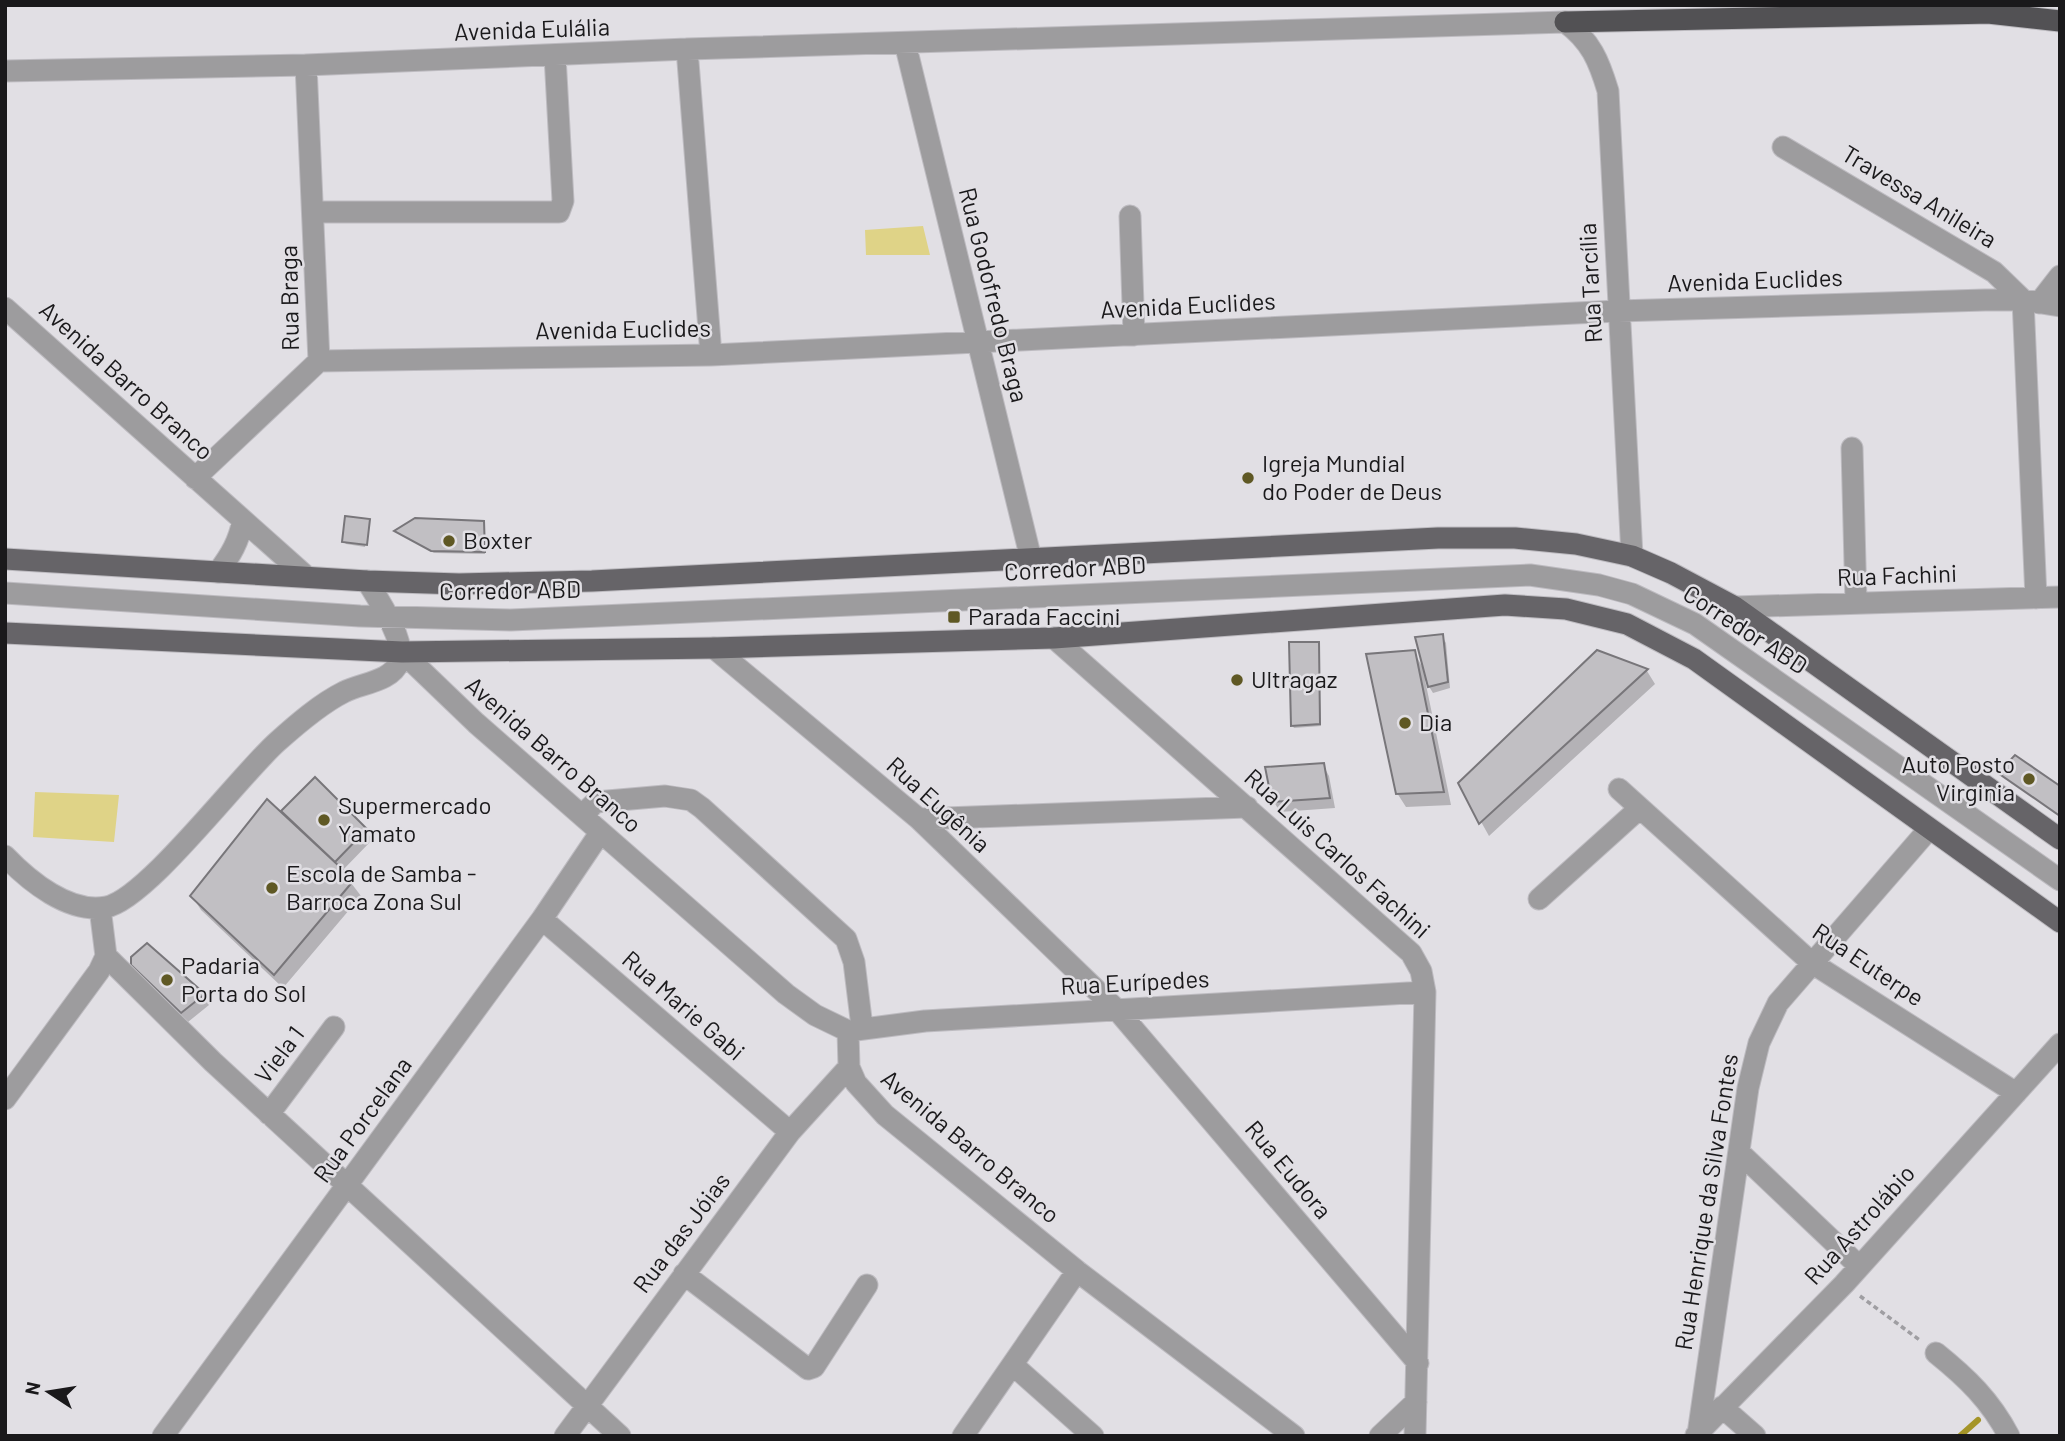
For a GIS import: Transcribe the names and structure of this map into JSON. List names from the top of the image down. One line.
{"streets":{"street":["Avenida Eulália","Travessa Anileira","Avenida Euclides","Rua Tarcília","Rua Godofredo Braga","Rua Braga","Avenida Barro Branco","Corredor ABD","Rua Fachini","Rua Eugênia","Rua Luis Carlos Fachini","Rua Euterpe","Rua Eurípedes","Rua Marie Gabi","Viela 1","Rua Porcelana","Rua Eudora","Rua Henrique da Silva Fontes","Rua Astrolábio","Rua das Jóias"]},"crossings":[["Avenida Eulália","Rua Tarcília"],["Avenida Eulália","Rua Godofredo Braga"],["Avenida Eulália","Rua Braga"],["Travessa Anileira","Avenida Euclides"],["Avenida Euclides","Rua Tarcília"],["Avenida Euclides","Rua Godofredo Braga"],["Avenida Euclides","Rua Braga"],["Rua Braga","Avenida Barro Branco"],["Avenida Barro Branco","Rua Eurípedes"],["Avenida Barro Branco","Rua Porcelana"],["Avenida Barro Branco","Rua das Jóias"],["Rua Eugênia","Rua Eurípedes"],["Rua Eugênia","Rua Eudora"],["Rua Luis Carlos Fachini","Rua Eurípedes"],["Rua Luis Carlos Fachini","Rua Eudora"],["Rua Euterpe","Rua Henrique da Silva Fontes"],["Rua Euterpe","Rua Astrolábio"],["Rua Eurípedes","Rua Eudora"],["Rua Marie Gabi","Rua Porcelana"],["Rua Marie Gabi","Rua das Jóias"],["Rua Henrique da Silva Fontes","Rua Astrolábio"]],"places":{"other":["Igreja Mundial do Poder de Deus","Boxter","Ultragaz","Dia","Auto Posto Virginia","Supermercado Yamato","Escola de Samba - Barroca Zona Sul","Padaria Porta do Sol"],"transit":["Parada Faccini"]},"north":"left"}
